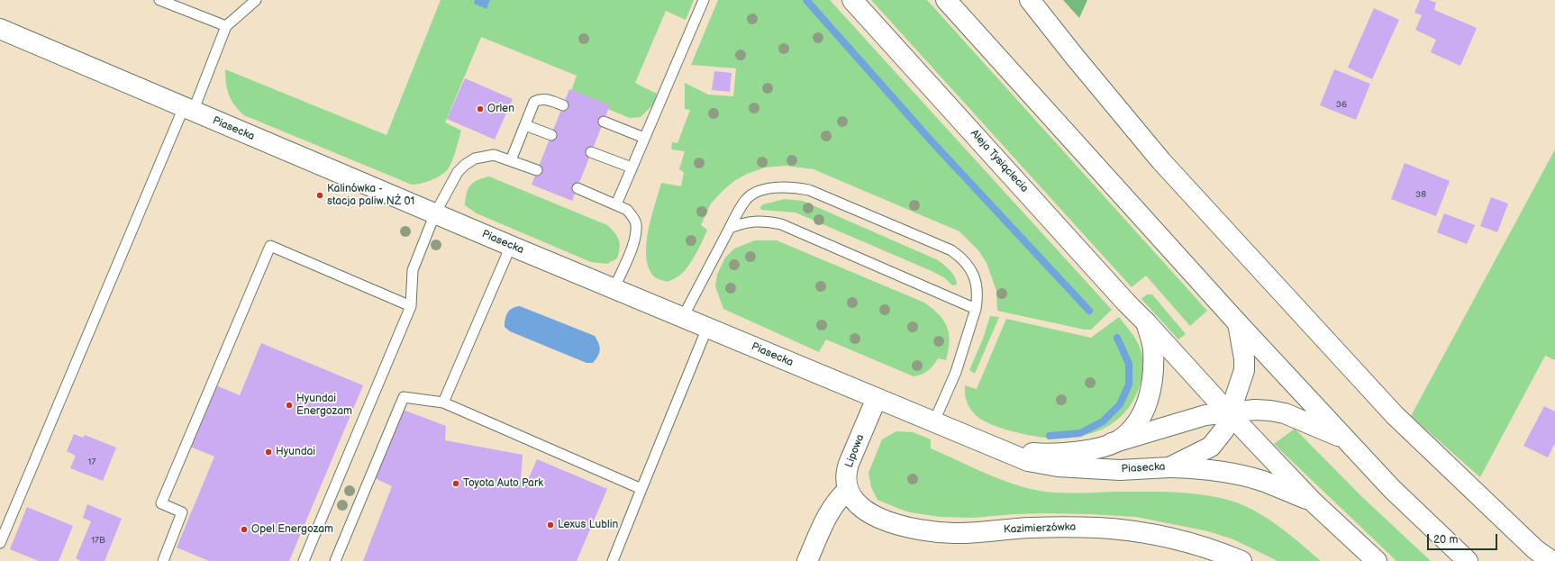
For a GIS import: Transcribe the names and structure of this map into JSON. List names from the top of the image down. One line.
{"streets":{"main road":["Piasecka","Aleja Tysiąclecia","Lipowa","Kazimierzówka"]},"crossings":[["Piasecka","Aleja Tysiąclecia"],["Piasecka","Lipowa"],["Lipowa","Kazimierzówka"]],"places":["Orlen","Kalinówka - stacja paliw NŻ 01","Hyundai Energozam","Hyundai","Toyota Auto Park","Lexus Lublin","Opel Energozam"],"house_numbers":["36","38","17","17B"],"scale_bar":"20 m"}
